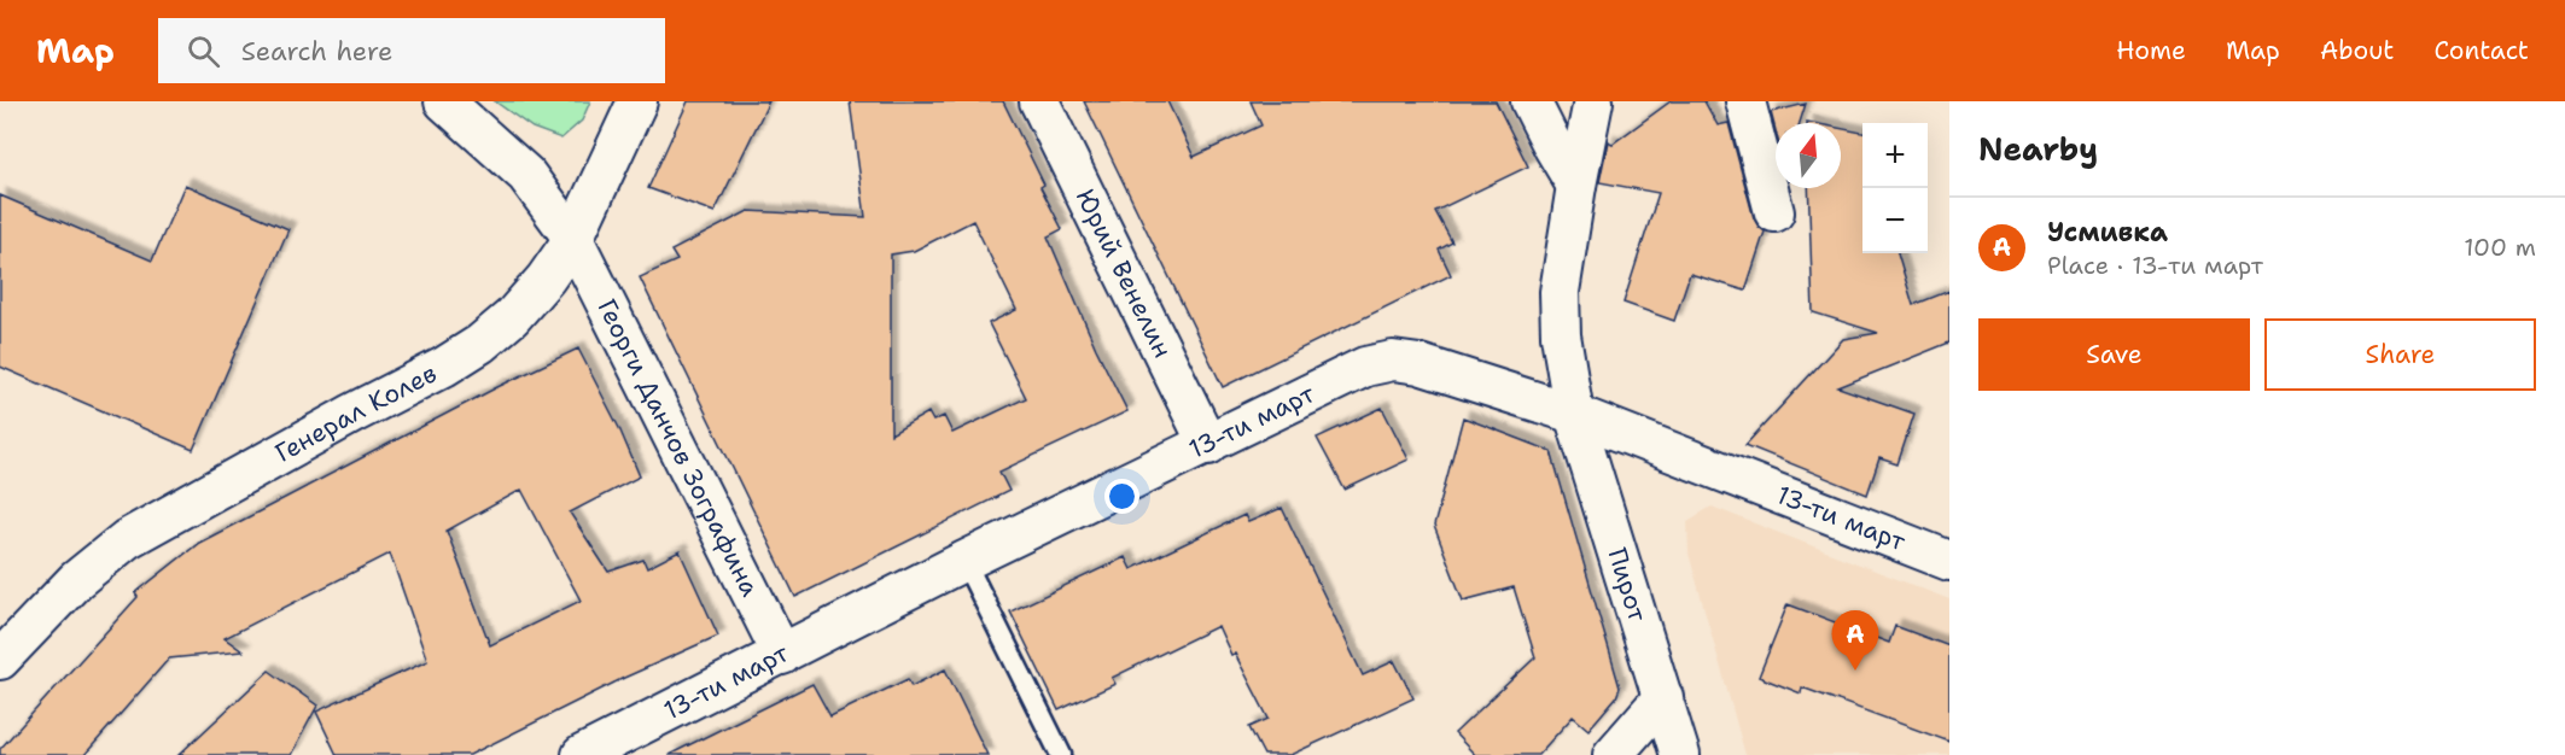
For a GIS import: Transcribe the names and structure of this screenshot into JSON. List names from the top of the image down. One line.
{"streets":{"street":["Юрий Венелин","Генерал Колев","13-ти март","Георги Данчов Зографина","Пирот"]},"crossings":[["Юрий Венелин","13-ти март"],["Генерал Колев","Георги Данчов Зографина"],["13-ти март","Георги Данчов Зографина"],["13-ти март","Пирот"]],"north":"top","page":{"header":"Map","search":"Search here","nav":["Home","Map","About","Contact"],"heading":"Nearby","map_buttons":["+","−"],"list":[{"mark":"A","name":"Усмивка","note":"Place · 13-ти март","value":"100 m"}],"buttons":["Save","Share"],"pins":"A"}}
